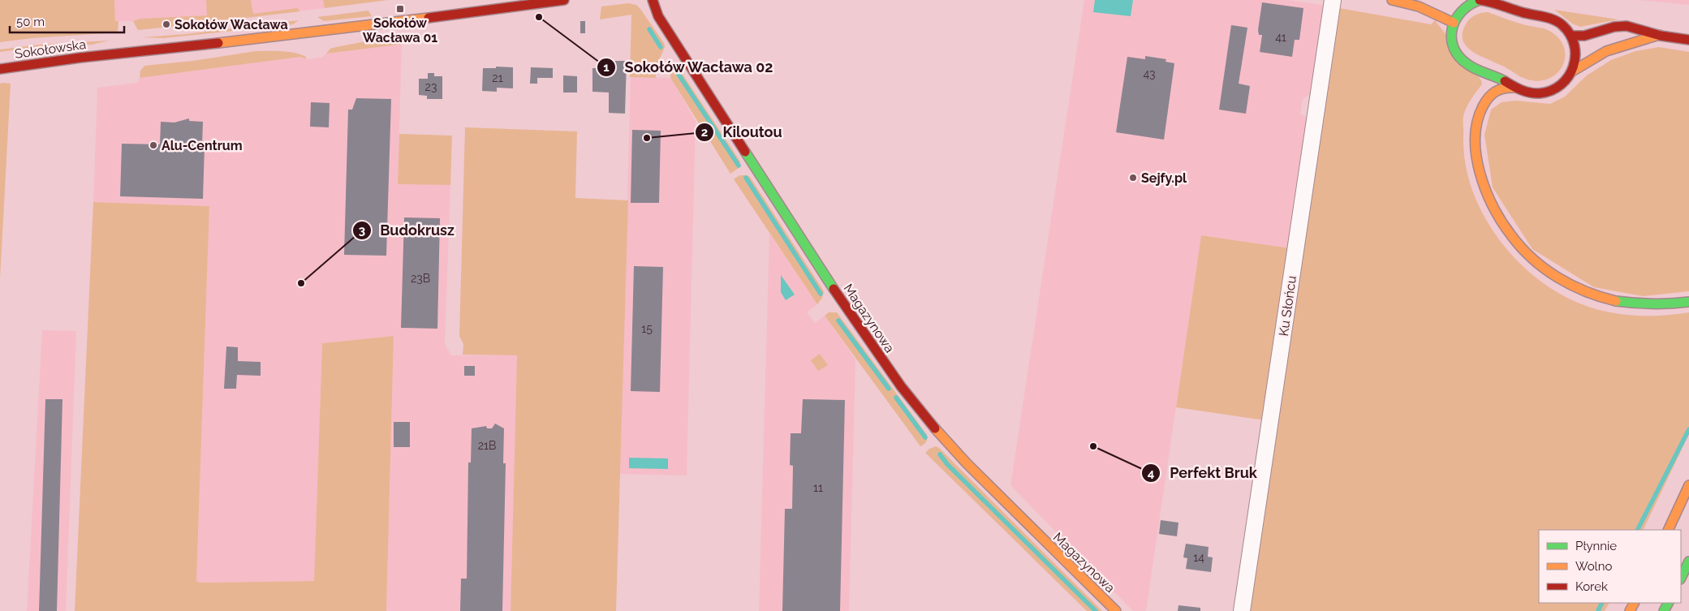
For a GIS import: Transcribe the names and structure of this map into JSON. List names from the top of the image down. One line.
{"streets":{"main road":["Sokołowska","Magazynowa"],"street":["Ku Słońcu"]},"places":{"transit":["Sokołów Wacława 01"],"other":["Sokołów Wacława 02","Sokołów Wacława","Kiloutou","Alu-Centrum","Sejfy.pl","Budokrusz","Perfekt Bruk"]},"house_numbers":["41","43","21","23","23B","15","21B","11","14"],"legend":["Płynnie","Wolno","Korek"],"scale_bar":"50 m"}
